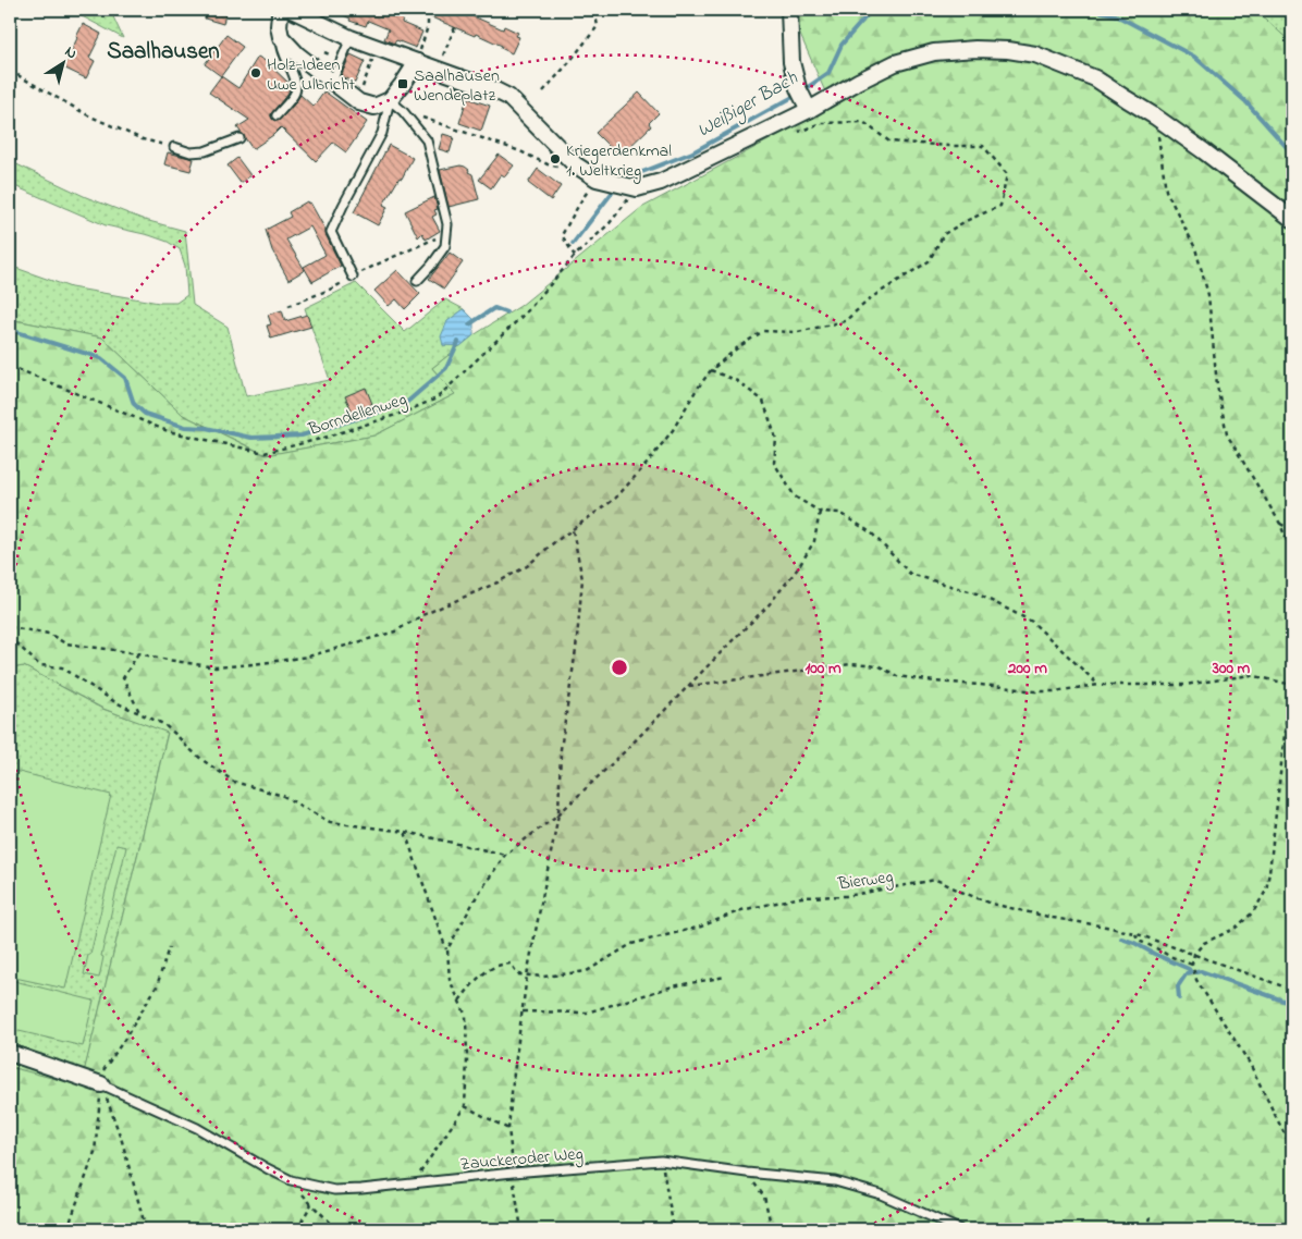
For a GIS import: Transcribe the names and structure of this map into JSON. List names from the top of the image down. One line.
{"streets":{"lane":["Zauckeroder Weg"],"path":["Borndellenweg","Bierweg"]},"districts":["Saalhausen"],"water":["Weißiger Bach"],"places":{"other":["Holz-Ideen Uwe Ulbricht","Kriegerdenkmal 1. Weltkrieg"],"transit":["Saalhausen Wendeplatz"]},"north":"top right","rings":["100 m","200 m","300 m"]}
